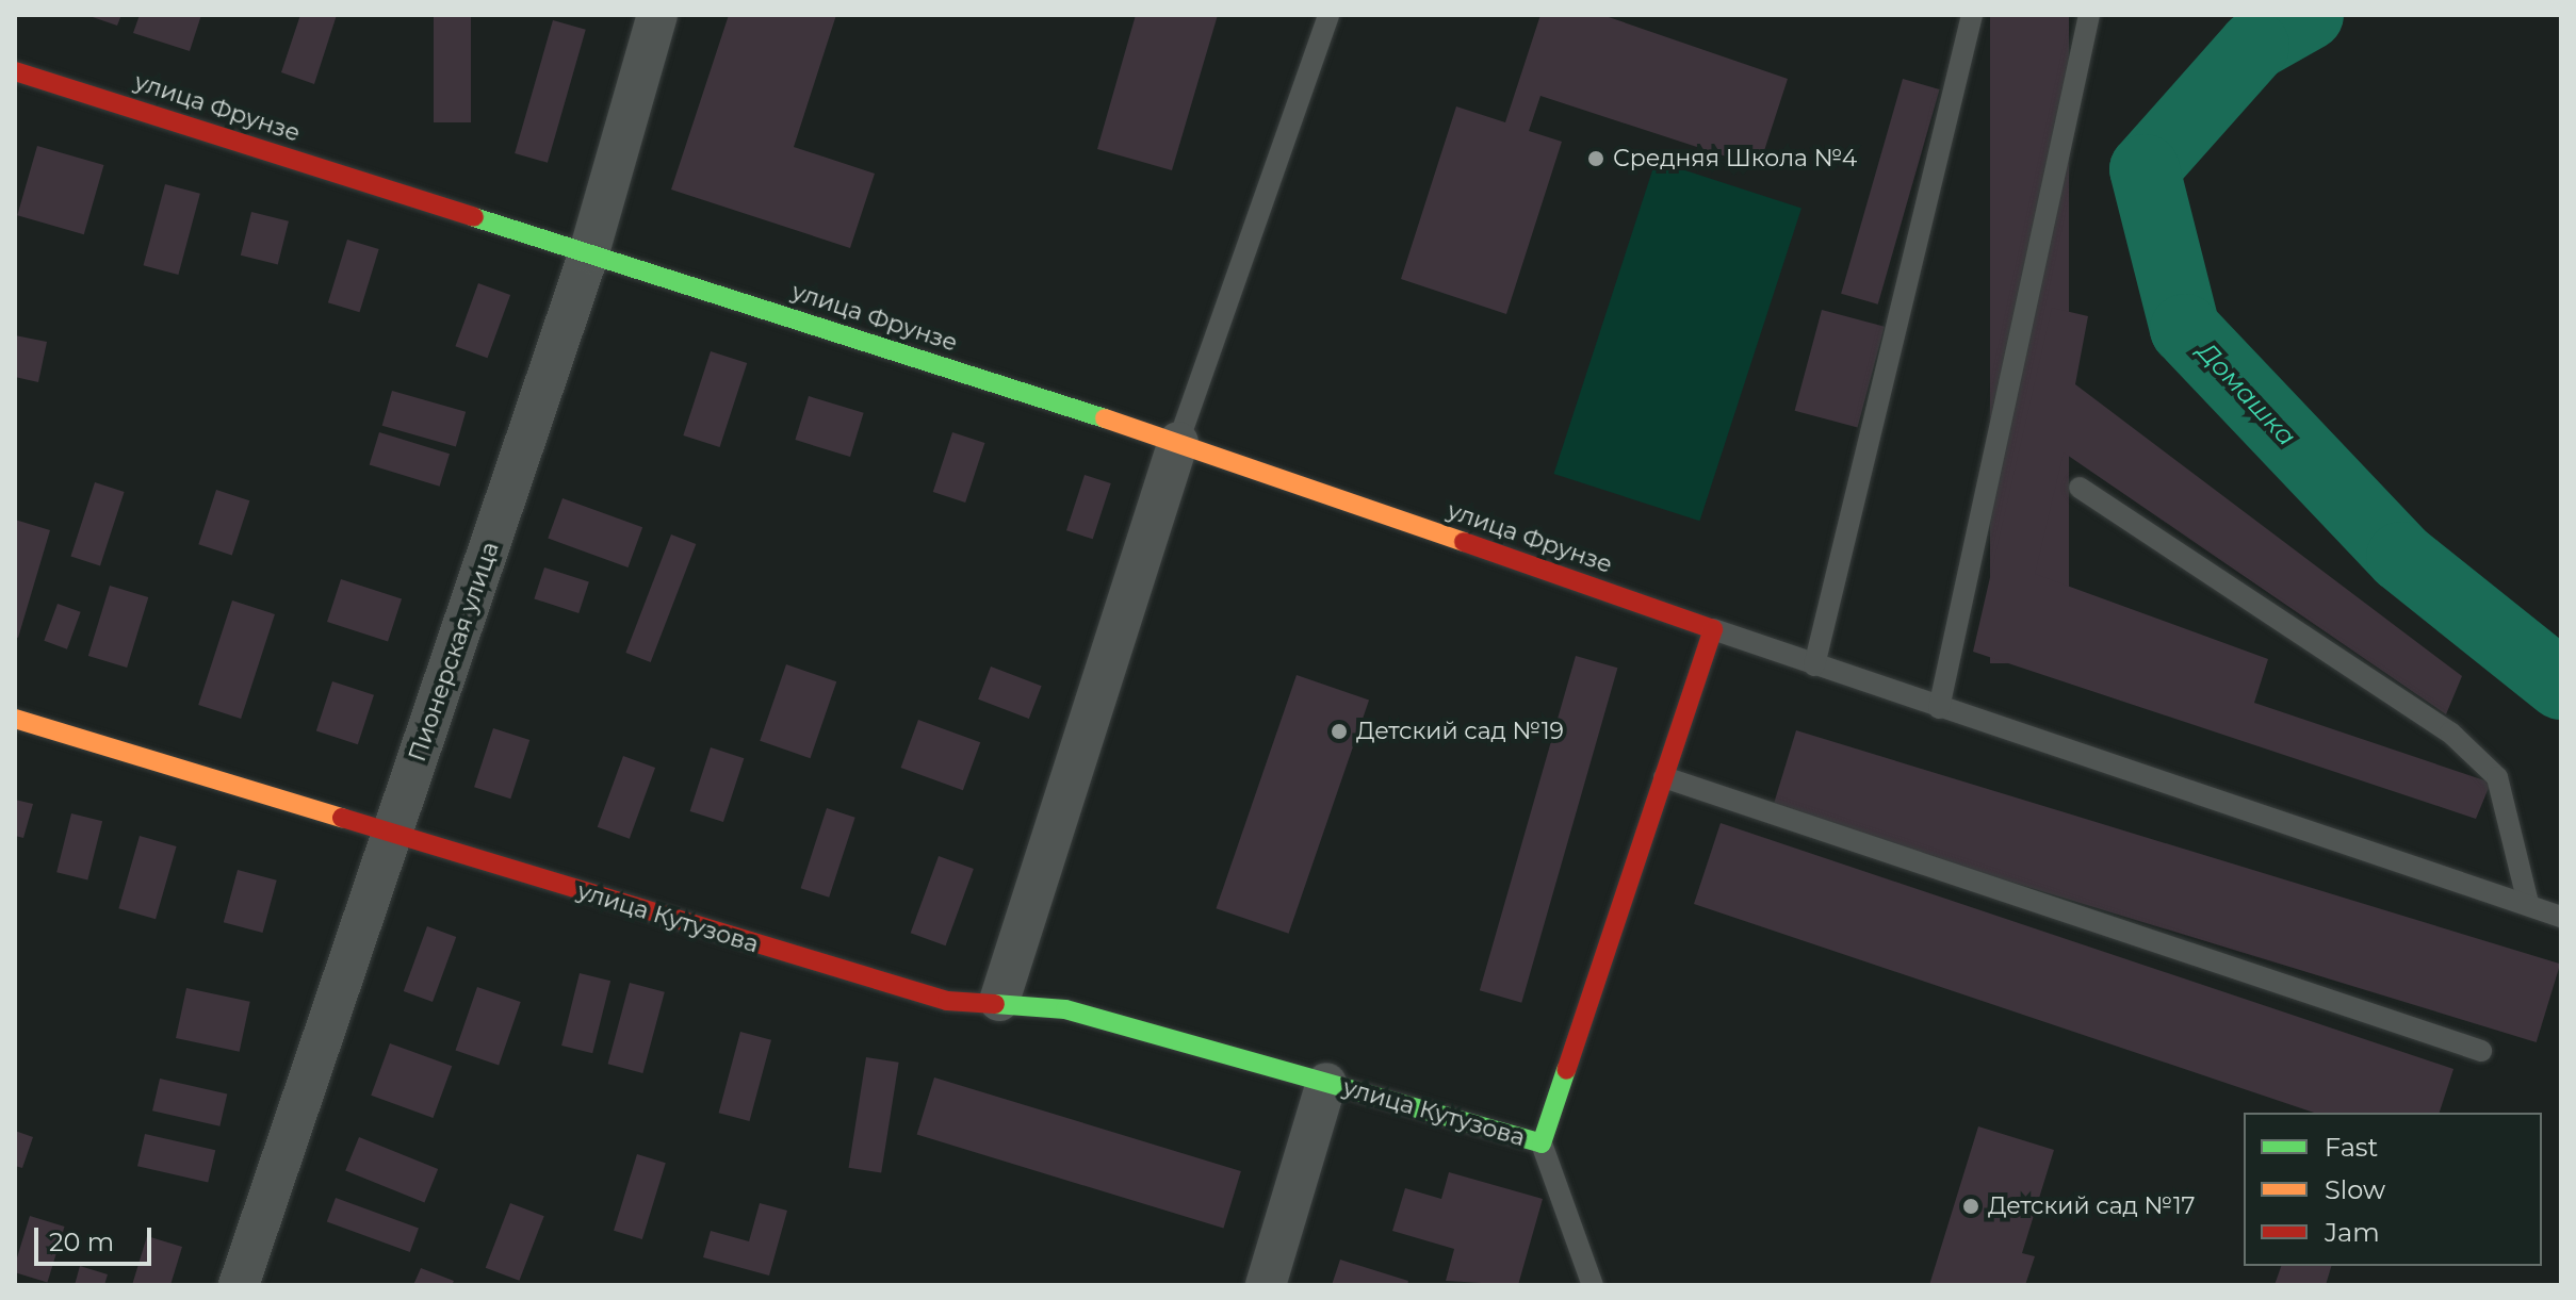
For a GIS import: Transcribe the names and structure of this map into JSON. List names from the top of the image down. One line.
{"streets":{"street":["улица Фрунзе","Пионерская улица","улица Кутузова"]},"crossings":[["улица Фрунзе","Пионерская улица"],["Пионерская улица","улица Кутузова"]],"water":["Домашка"],"places":["Средняя Школа №4","Детский сад №19","Детский сад №17"],"legend":["Fast","Slow","Jam"],"scale_bar":"20 m"}
